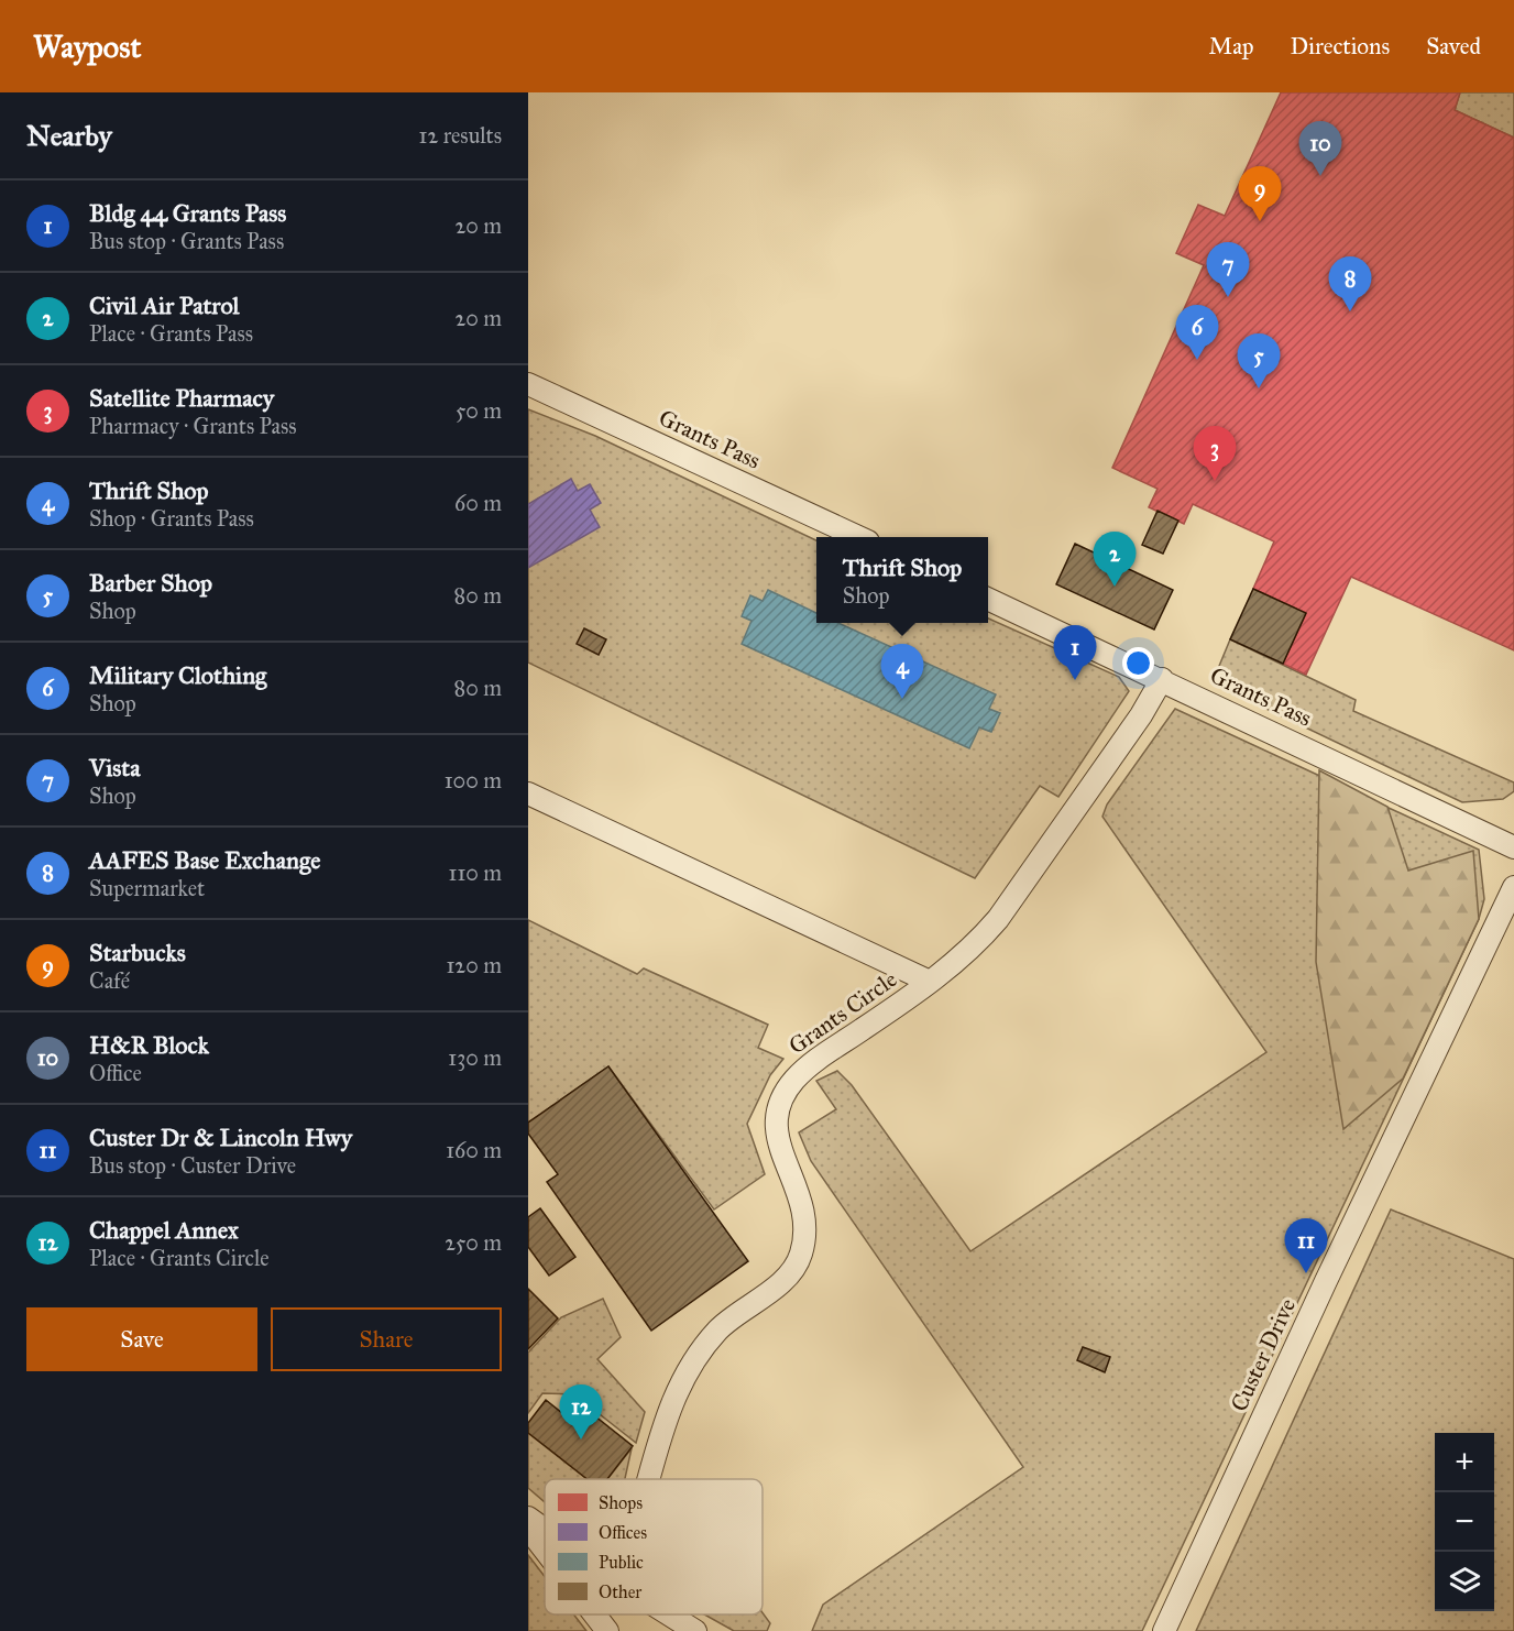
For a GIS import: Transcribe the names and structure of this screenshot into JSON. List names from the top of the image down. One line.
{"streets":{"street":["Grants Pass","Grants Circle","Custer Drive"]},"crossings":[["Grants Pass","Grants Circle"]],"legend":["Shops","Offices","Public","Other"],"page":{"header":"Waypost","nav":["Map","Directions","Saved"],"heading":["Nearby","12 results"],"pins":["10","9","7","8","6","5","3","2","1","4","11","12"],"list":[{"mark":"1","name":"Bldg 44 Grants Pass","note":"Bus stop · Grants Pass","value":"20 m"},{"mark":"2","name":"Civil Air Patrol","note":"Place · Grants Pass","value":"20 m"},{"mark":"3","name":"Satellite Pharmacy","note":"Pharmacy · Grants Pass","value":"50 m"},{"mark":"4","name":"Thrift Shop","note":"Shop · Grants Pass","value":"60 m"},{"mark":"5","name":"Barber Shop","note":"Shop","value":"80 m"},{"mark":"6","name":"Military Clothing","note":"Shop","value":"80 m"},{"mark":"7","name":"Vista","note":"Shop","value":"100 m"},{"mark":"8","name":"AAFES Base Exchange","note":"Supermarket","value":"110 m"},{"mark":"9","name":"Starbucks","note":"Café","value":"120 m"},{"mark":"10","name":"H&R Block","note":"Office","value":"130 m"},{"mark":"11","name":"Custer Dr & Lincoln Hwy","note":"Bus stop · Custer Drive","value":"160 m"},{"mark":"12","name":"Chappel Annex","note":"Place · Grants Circle","value":"250 m"}],"popup":["Thrift Shop","Shop"],"buttons":["Save","Share"],"map_buttons":["+","−"]}}
